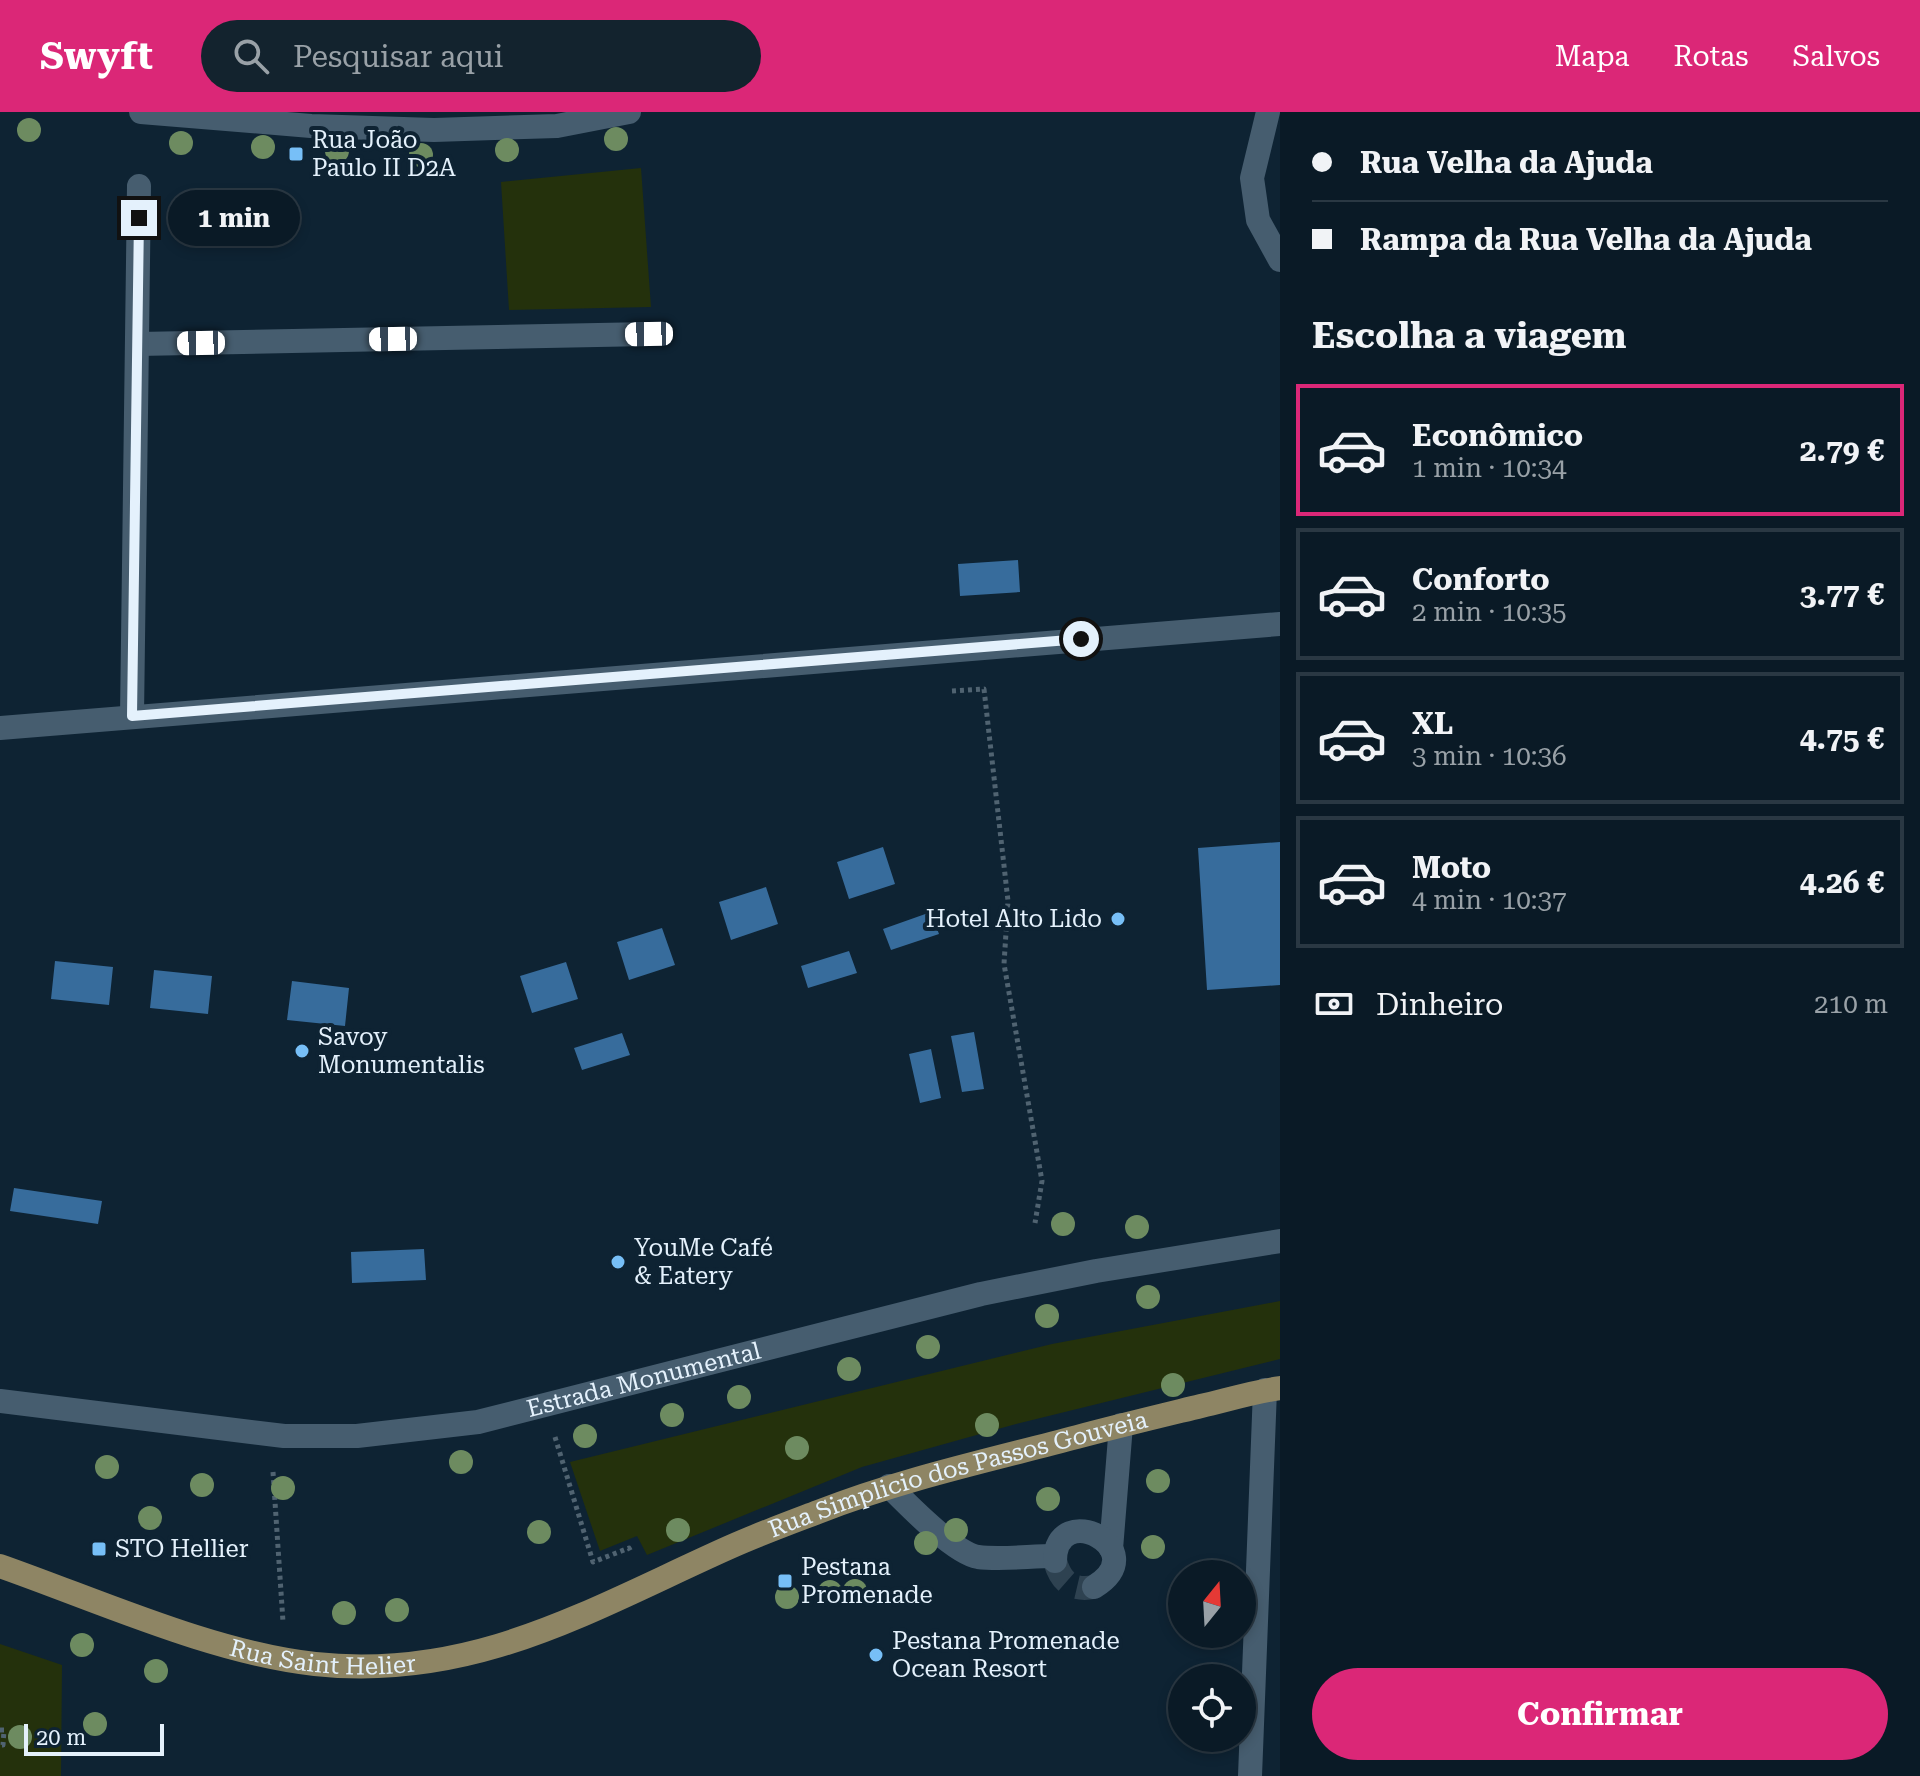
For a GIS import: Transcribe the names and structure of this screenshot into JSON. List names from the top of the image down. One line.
{"streets":{"main road":["Rua Simplicio dos Passos Gouveia","Rua Saint Helier"],"street":["Estrada Monumental"]},"crossings":[["Rua Simplicio dos Passos Gouveia","Rua Saint Helier"]],"places":{"transit":["Rua João Paulo II D2A","STO Hellier","Pestana Promenade"],"other":["Hotel Alto Lido","Savoy Monumentalis","YouMe Café & Eatery","Pestana Promenade Ocean Resort"]},"scale_bar":"20 m","north":"top","page":{"header":"Swyft","search":"Pesquisar aqui","nav":["Mapa","Rotas","Salvos"],"banner":["Rua Velha da Ajuda","Rampa da Rua Velha da Ajuda"],"bubble":"1 min","heading":"Escolha a viagem","list":[{"name":"Econômico","note":"1 min · 10:34","value":"2.79 €"},{"name":"Conforto","note":"2 min · 10:35","value":"3.77 €"},{"name":"XL","note":"3 min · 10:36","value":"4.75 €"},{"name":"Moto","note":"4 min · 10:37","value":"4.26 €"}],"pay":["Dinheiro","210 m"],"buttons":"Confirmar","scale":"20 m"}}
